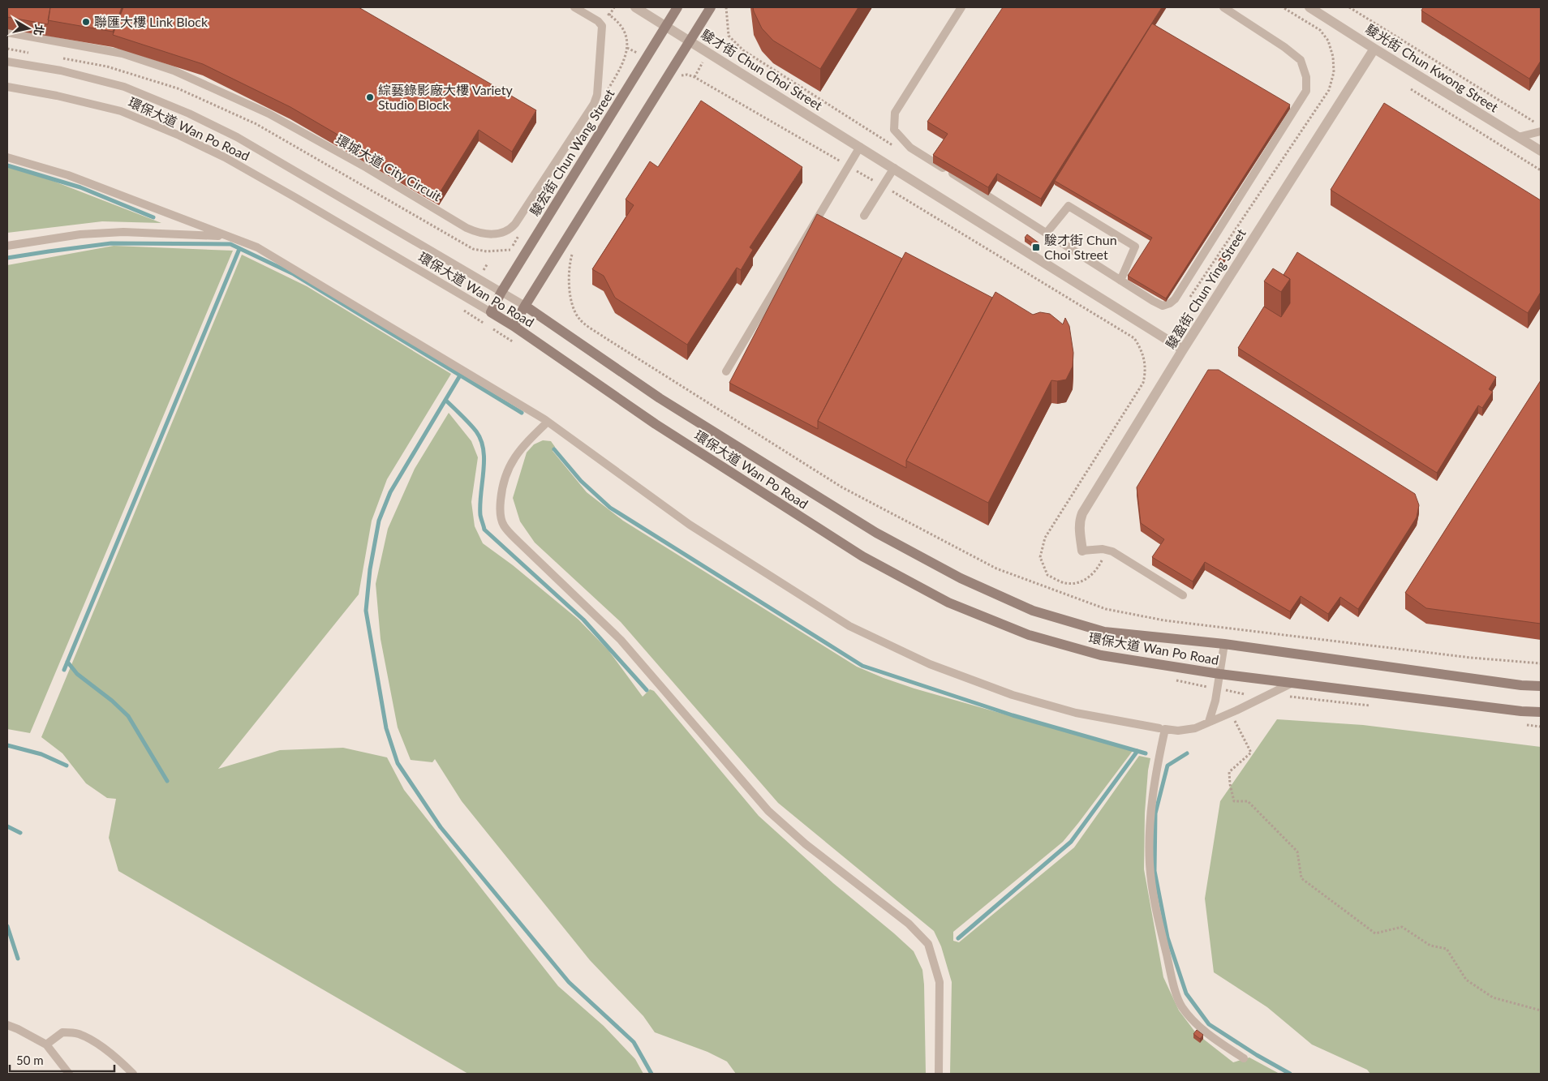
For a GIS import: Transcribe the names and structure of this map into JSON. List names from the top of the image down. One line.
{"streets":{"main road":["環保大道 Wan Po Road","駿宏街 Chun Wang Street"],"street":["駿光街 Chun Kwong Street","駿才街 Chun Choi Street","駿盈街 Chun Ying Street"],"lane":["環城大道 City Circuit"]},"crossings":[["駿光街 Chun Kwong Street","駿盈街 Chun Ying Street"],["駿才街 Chun Choi Street","駿宏街 Chun Wang Street"],["駿才街 Chun Choi Street","駿盈街 Chun Ying Street"],["環保大道 Wan Po Road","駿宏街 Chun Wang Street"]],"places":{"other":["聯匯大樓 Link Block","綜藝錄影廠大樓 Variety Studio Block"],"transit":["駿才街 Chun Choi Street"]},"scale_bar":"50 m","north":"right"}
